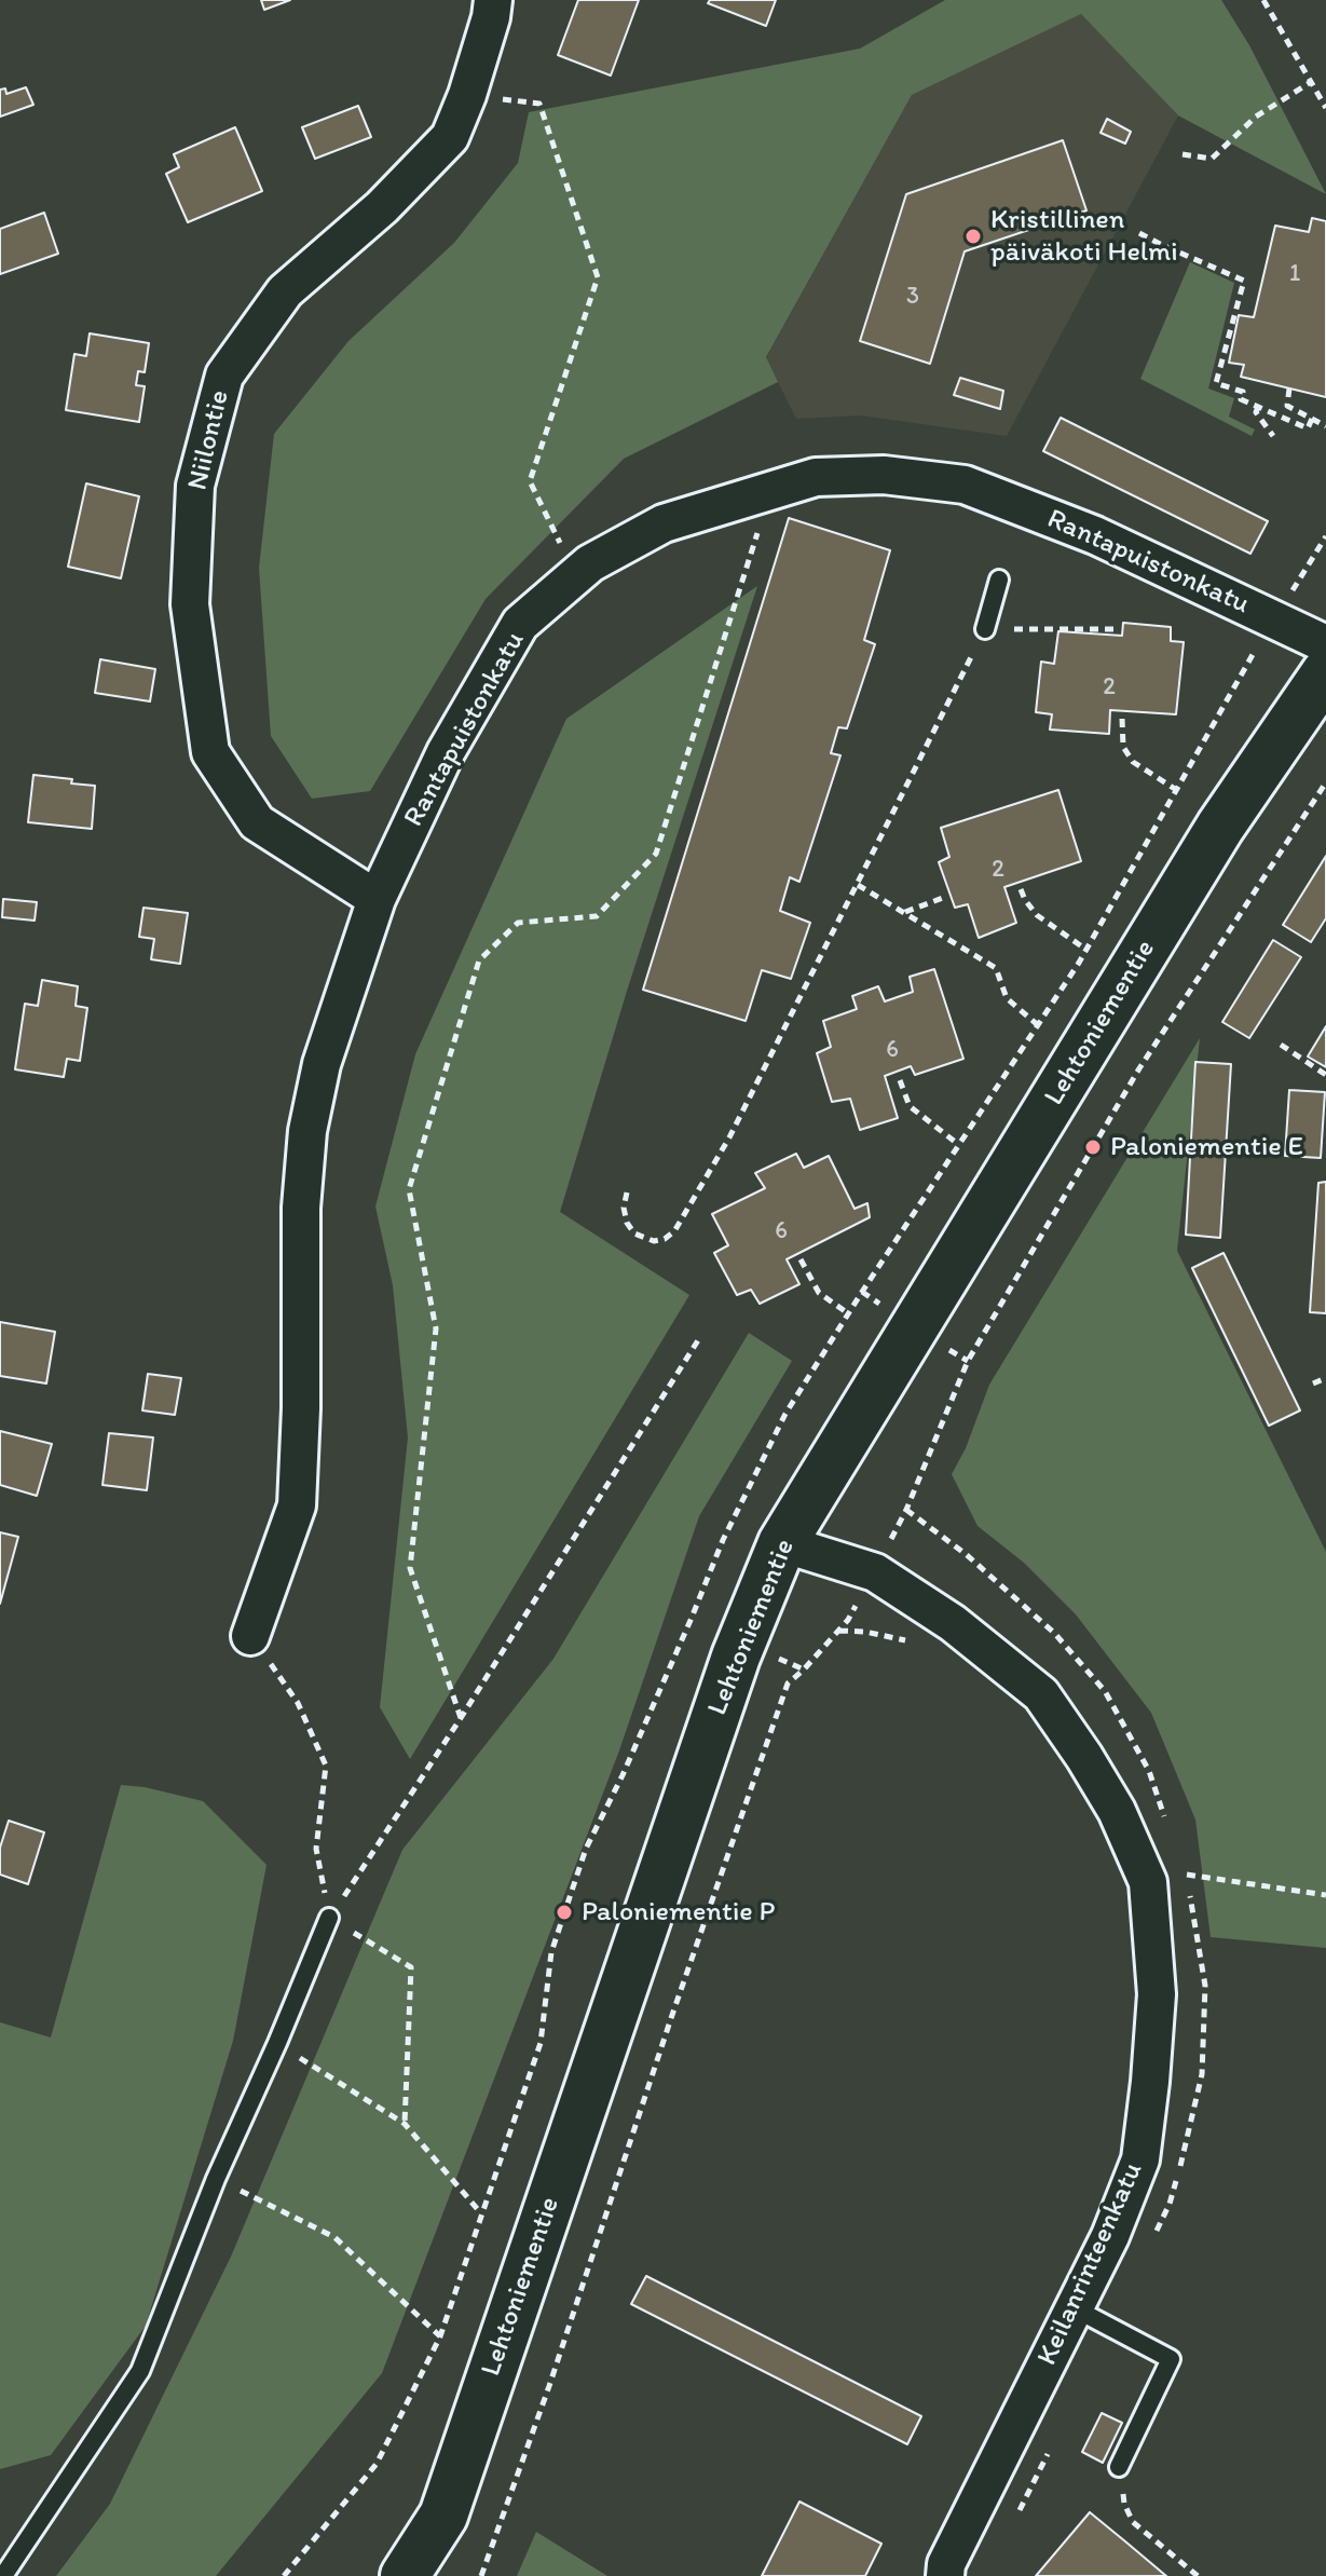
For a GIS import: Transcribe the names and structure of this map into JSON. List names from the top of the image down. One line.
{"streets":{"main road":["Lehtoniementie"],"street":["Niilontie","Rantapuistonkatu","Keilanrinteenkatu"]},"crossings":[["Niilontie","Rantapuistonkatu"],["Lehtoniementie","Keilanrinteenkatu"]],"places":["Kristillinen päiväkoti Helmi","Paloniementie E","Paloniementie P"],"house_numbers":["1","3","2","2","6","6"]}
